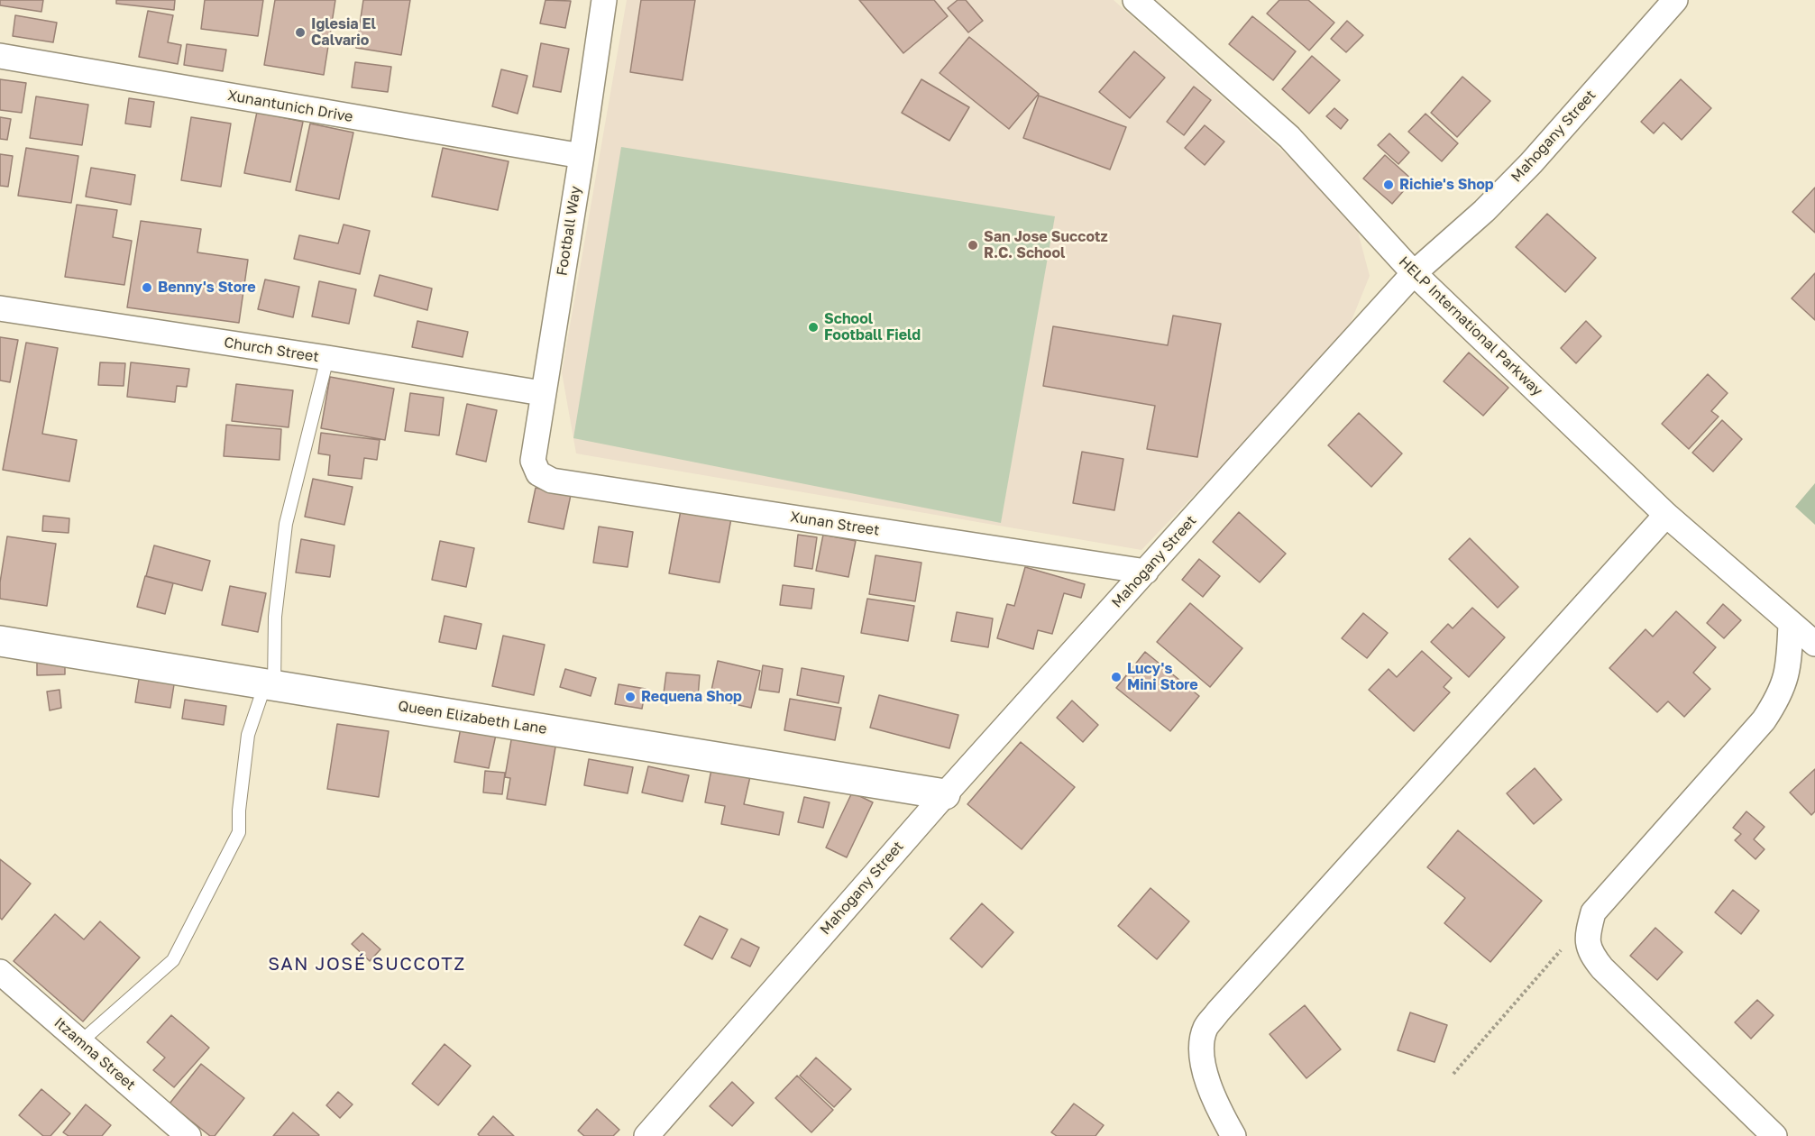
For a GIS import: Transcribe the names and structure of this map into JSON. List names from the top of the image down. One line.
{"streets":{"street":["Xunantunich Drive","Mahogany Street","Football Way","HELP International Parkway","Church Street","Xunan Street","Queen Elizabeth Lane","Itzamna Street"]},"crossings":[["Xunantunich Drive","Football Way"],["Mahogany Street","HELP International Parkway"],["Mahogany Street","Xunan Street"],["Mahogany Street","Queen Elizabeth Lane"],["Football Way","Church Street"],["Football Way","Xunan Street"]],"districts":["SAN JOSÉ SUCCOTZ"],"places":["Iglesia El Calvario","Richie's Shop","San Jose Succotz R.C. School","Benny's Store","School Football Field","Lucy's Mini Store","Requena Shop"]}
